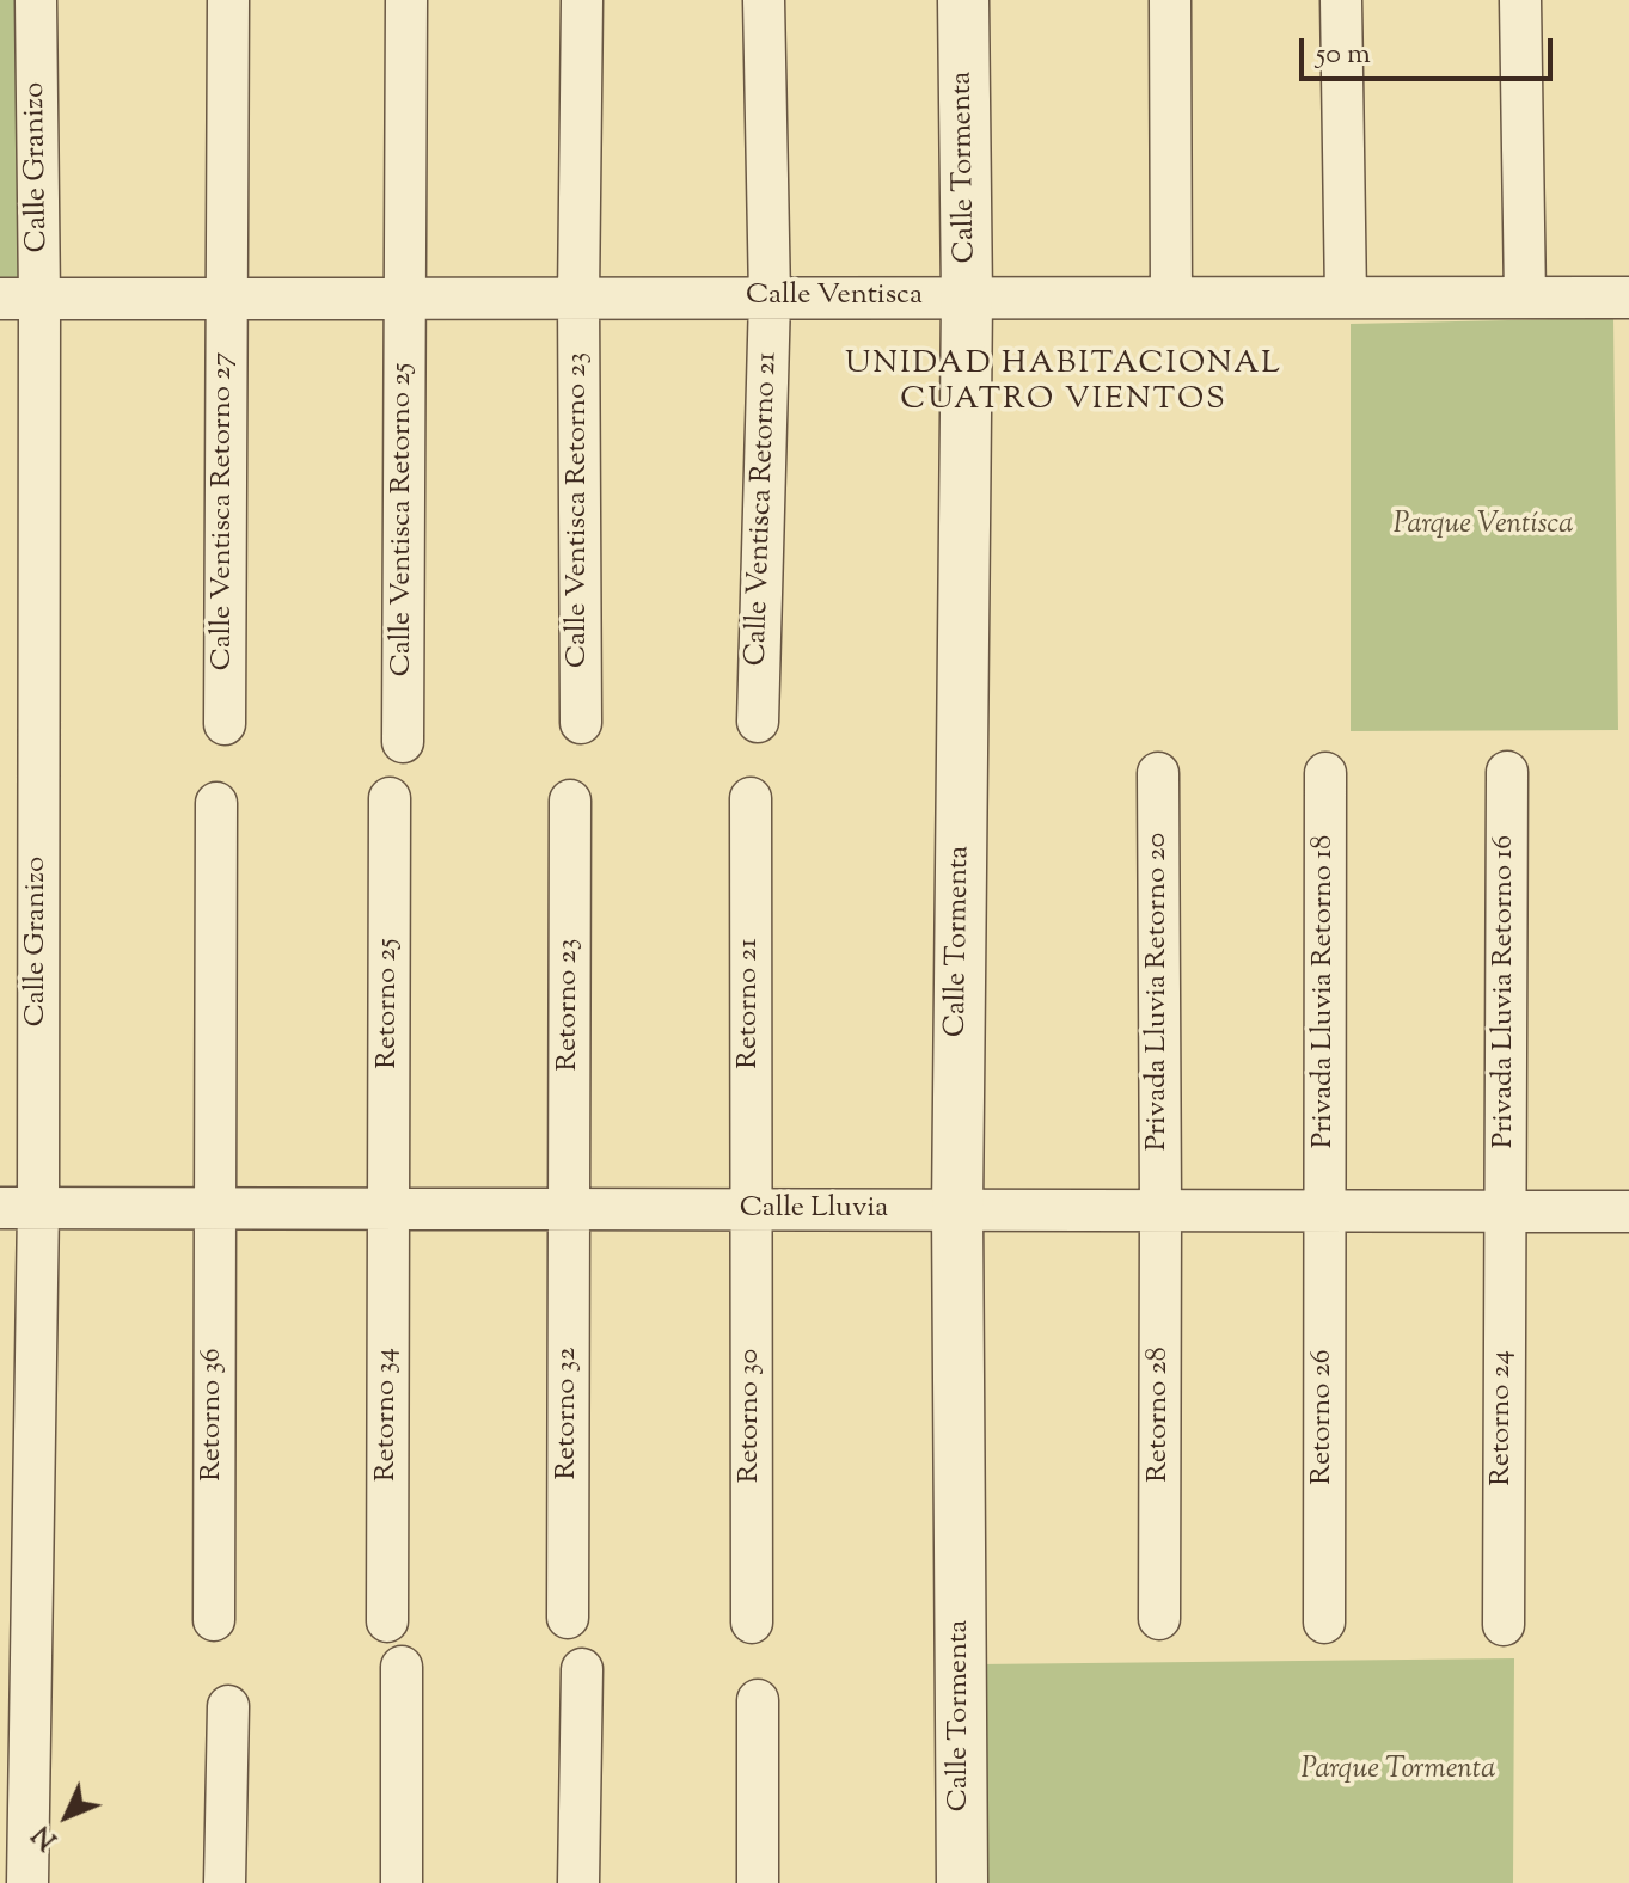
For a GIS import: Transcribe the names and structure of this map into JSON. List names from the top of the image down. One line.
{"streets":{"street":["Calle Granizo","Calle Tormenta","Calle Ventisca","Calle Ventisca Retorno 21","Calle Ventisca Retorno 23","Calle Ventisca Retorno 27","Calle Ventisca Retorno 25","Privada Lluvia Retorno 20","Privada Lluvia Retorno 18","Privada Lluvia Retorno 16","Retorno 25","Retorno 21","Retorno 23","Calle Lluvia","Retorno 32","Retorno 36","Retorno 34","Retorno 28","Retorno 30","Retorno 26","Retorno 24"]},"crossings":[["Calle Granizo","Calle Ventisca"],["Calle Granizo","Calle Lluvia"],["Calle Tormenta","Calle Ventisca"],["Calle Tormenta","Calle Lluvia"],["Calle Ventisca","Calle Ventisca Retorno 21"],["Calle Ventisca","Calle Ventisca Retorno 23"],["Calle Ventisca","Calle Ventisca Retorno 27"],["Calle Ventisca","Calle Ventisca Retorno 25"],["Privada Lluvia Retorno 20","Calle Lluvia"],["Privada Lluvia Retorno 20","Retorno 28"],["Privada Lluvia Retorno 18","Calle Lluvia"],["Privada Lluvia Retorno 18","Retorno 26"],["Privada Lluvia Retorno 16","Calle Lluvia"],["Privada Lluvia Retorno 16","Retorno 24"],["Retorno 25","Calle Lluvia"],["Retorno 25","Retorno 34"],["Retorno 21","Calle Lluvia"],["Retorno 21","Retorno 30"],["Retorno 23","Calle Lluvia"],["Retorno 23","Retorno 32"],["Calle Lluvia","Retorno 32"],["Calle Lluvia","Retorno 36"],["Calle Lluvia","Retorno 34"],["Calle Lluvia","Retorno 28"],["Calle Lluvia","Retorno 30"],["Calle Lluvia","Retorno 26"],["Calle Lluvia","Retorno 24"]],"districts":["UNIDAD HABITACIONAL CUATRO VIENTOS"],"parks":["Parque Ventísca","Parque Tormenta"],"scale_bar":"50 m","north":"bottom left"}
